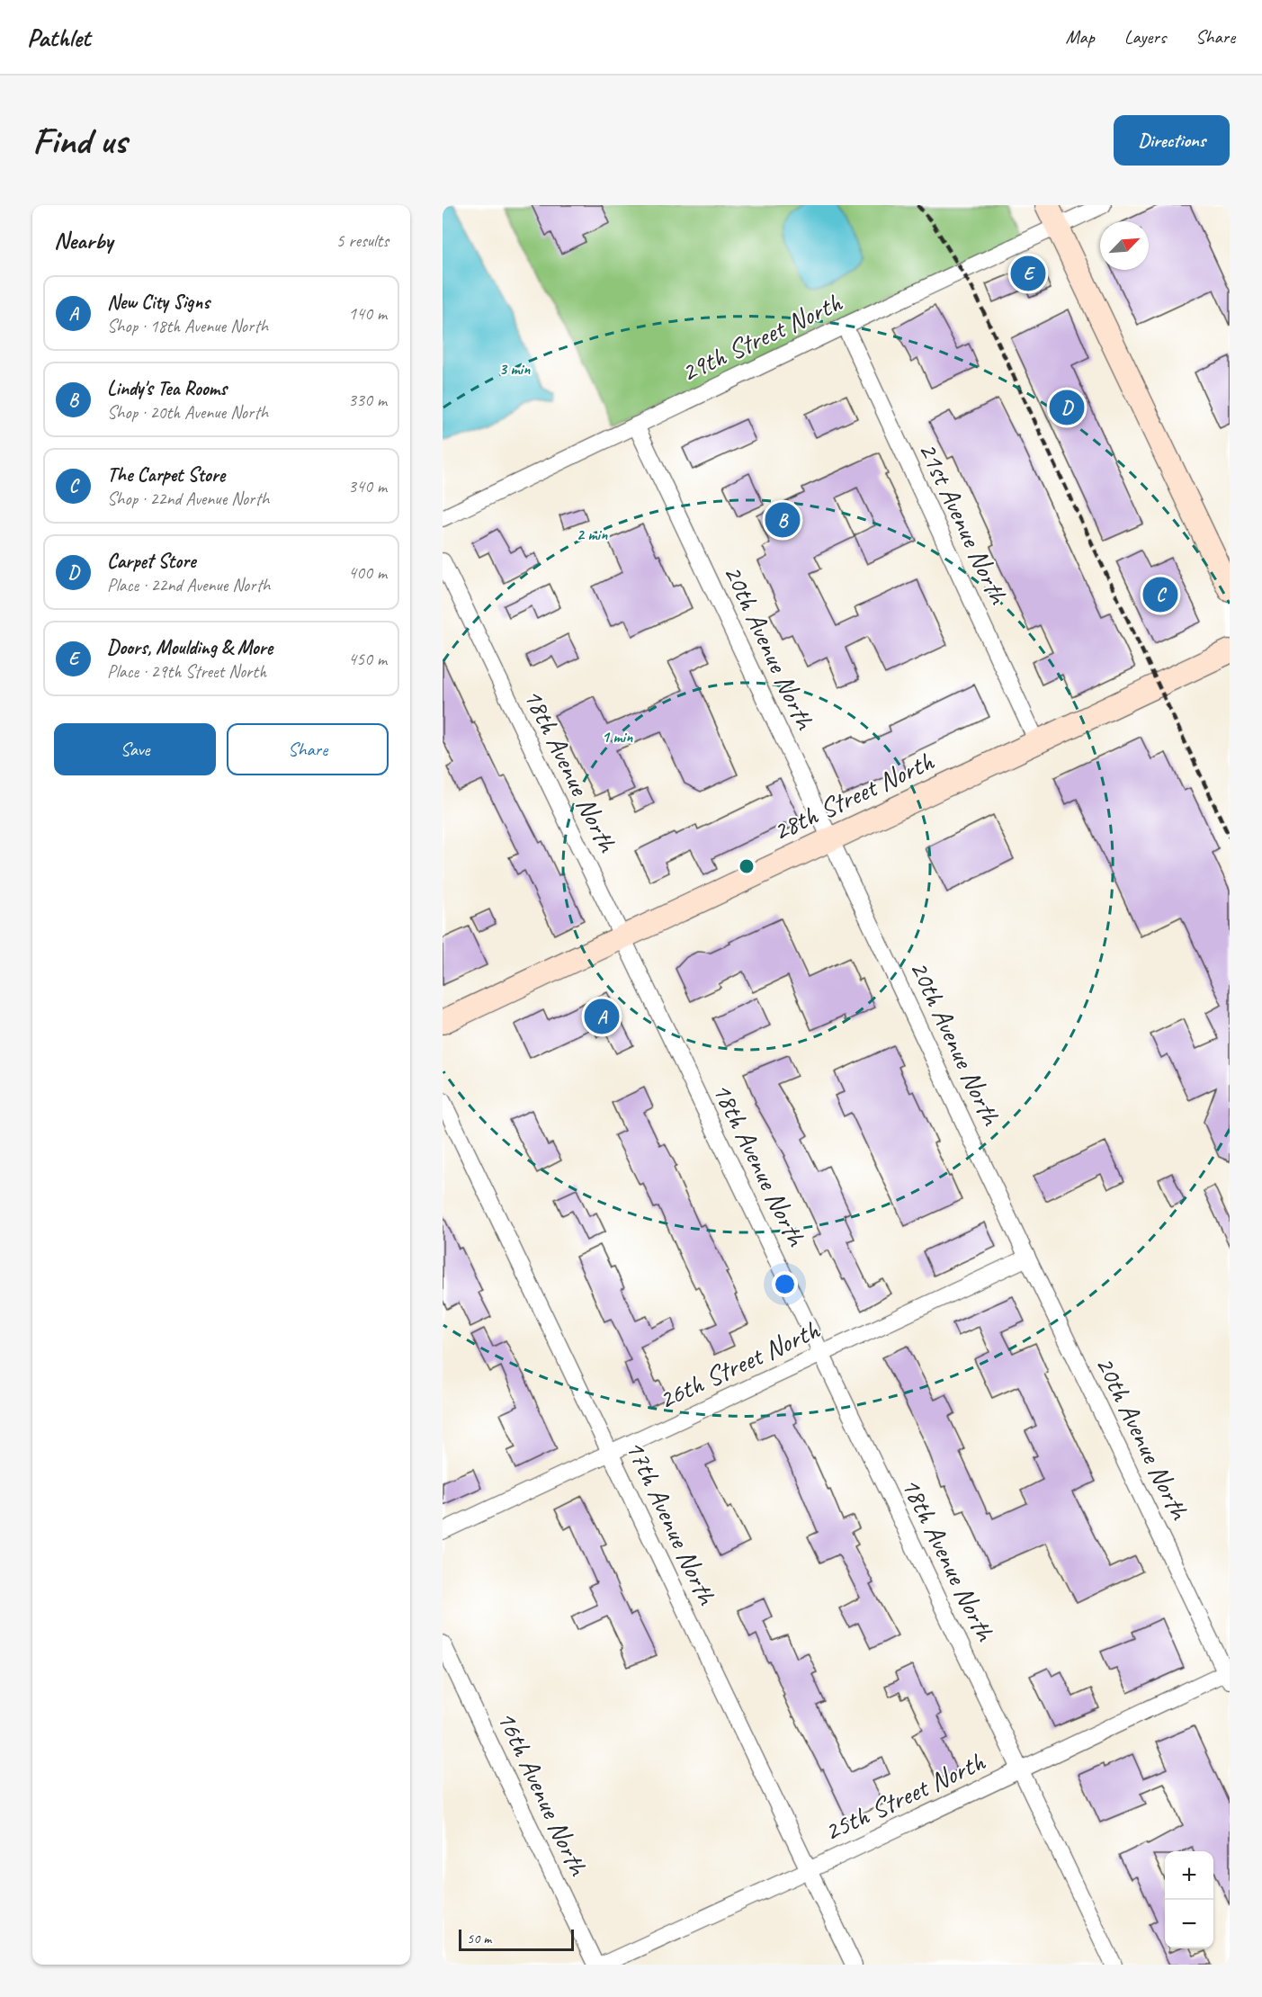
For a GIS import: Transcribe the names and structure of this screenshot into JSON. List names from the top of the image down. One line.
{"streets":{"street":["29th Street North","21st Avenue North","20th Avenue North","18th Avenue North","28th Street North","26th Street North","17th Avenue North","16th Avenue North","25th Street North"]},"crossings":[["29th Street North","21st Avenue North"],["29th Street North","20th Avenue North"],["21st Avenue North","28th Street North"],["20th Avenue North","28th Street North"],["20th Avenue North","26th Street North"],["20th Avenue North","25th Street North"],["18th Avenue North","28th Street North"],["18th Avenue North","26th Street North"],["18th Avenue North","25th Street North"],["26th Street North","17th Avenue North"],["17th Avenue North","25th Street North"]],"scale_bar":"50 m","north":"top right","page":{"header":"Pathlet","nav":["Map","Layers","Share"],"buttons":["Directions",["Save","Share"]],"title":"Find us","heading":["Nearby","5 results"],"pins":["E","D","B","C","A"],"list":[{"mark":"A","name":"New City Signs","note":"Shop · 18th Avenue North","value":"140 m"},{"mark":"B","name":"Lindy's Tea Rooms","note":"Shop · 20th Avenue North","value":"330 m"},{"mark":"C","name":"The Carpet Store","note":"Shop · 22nd Avenue North","value":"340 m"},{"mark":"D","name":"Carpet Store","note":"Place · 22nd Avenue North","value":"400 m"},{"mark":"E","name":"Doors, Moulding & More","note":"Place · 29th Street North","value":"450 m"}],"map_buttons":["+","−"],"scale":"50 m"},"rings":["3 min","2 min","1 min"]}
